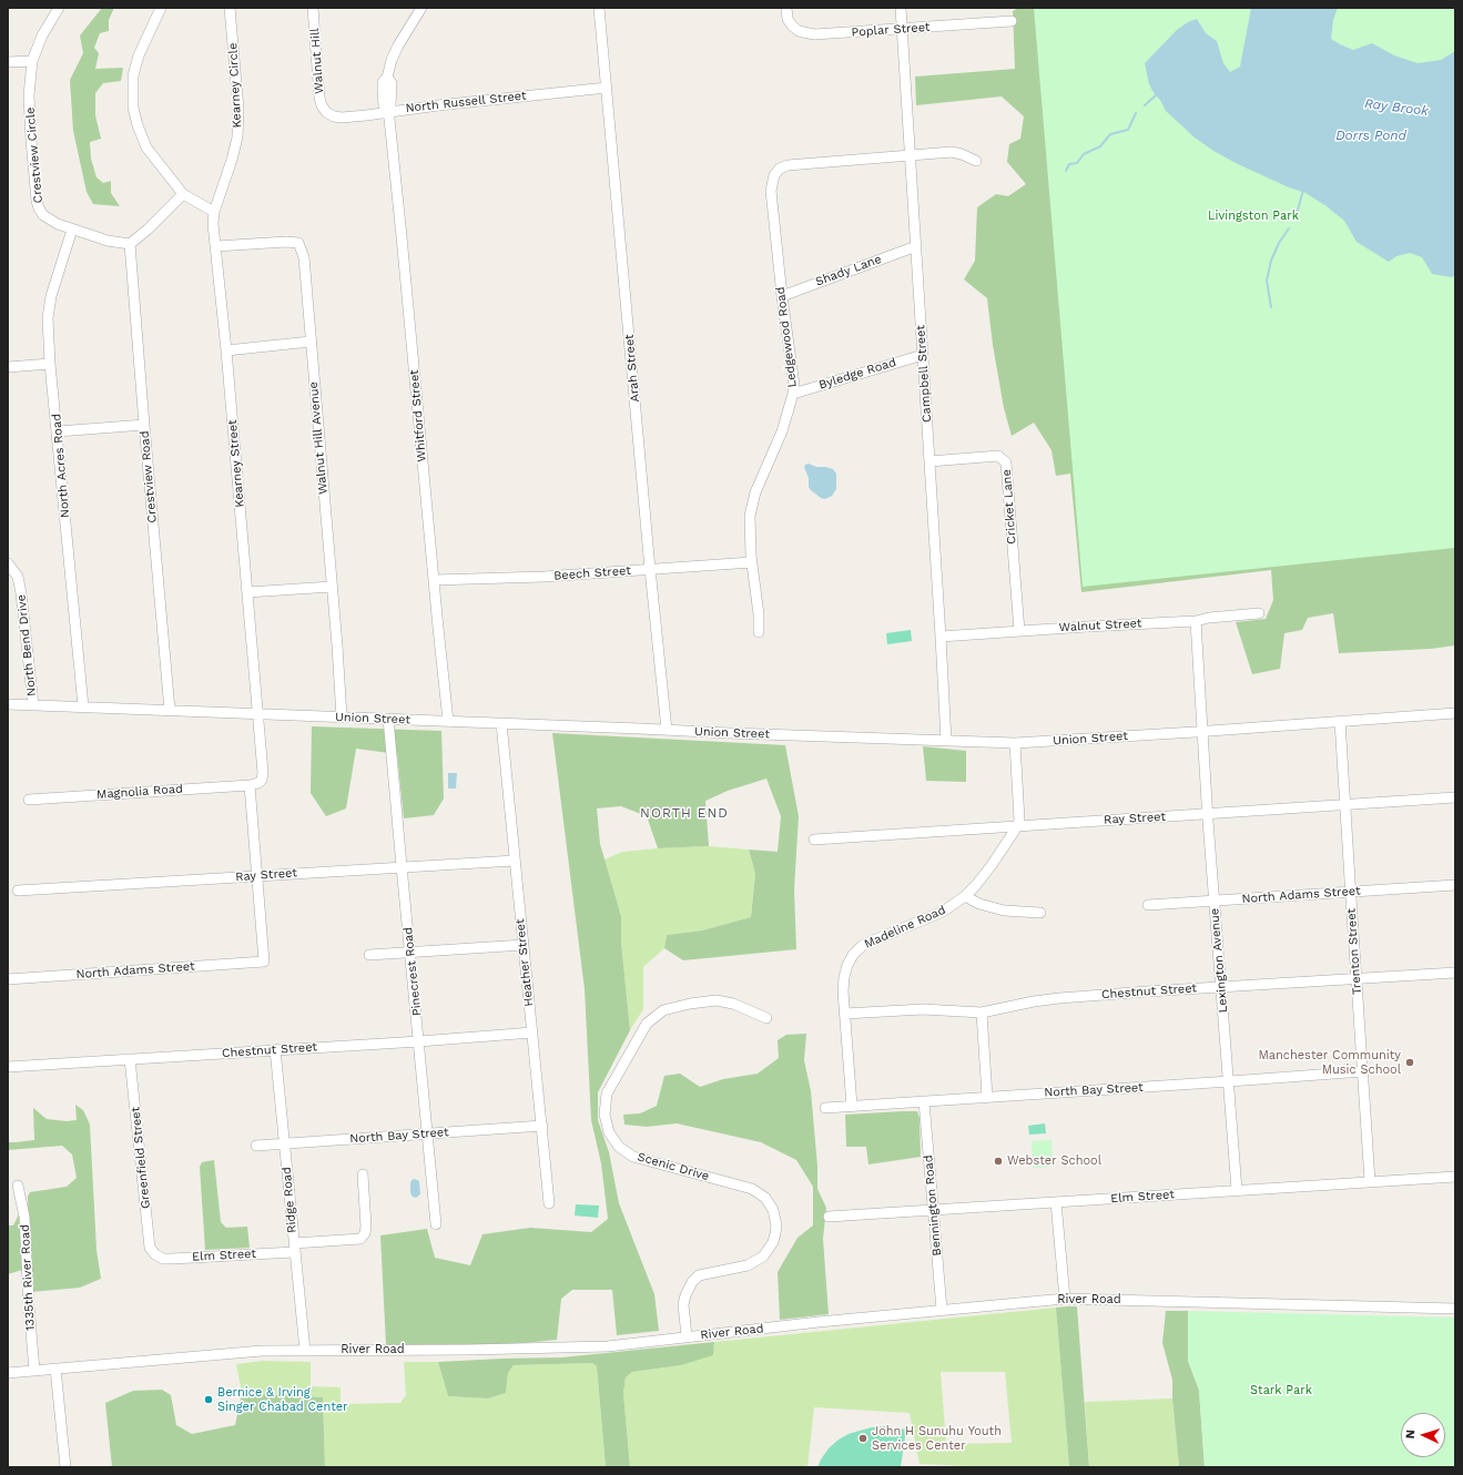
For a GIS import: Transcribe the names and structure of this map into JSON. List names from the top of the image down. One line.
{"streets":{"street":["Poplar Street","Walnut Hill","Kearney Circle","North Russell Street","Crestview Circle","Shady Lane","Ledgewood Road","Arah Street","Byledge Road","Campbell Street","Whitford Street","Walnut Hill Avenue","Kearney Street","North Acres Road","Crestview Road","Cricket Lane","Beech Street","Walnut Street","North Bend Drive","Union Street","Magnolia Road","Ray Street","North Adams Street","Madeline Road","Trenton Street","Lexington Avenue","Heather Street","Pinecrest Road","Chestnut Street","North Bay Street","Greenfield Street","Scenic Drive","Elm Street","Ridge Road","Bennington Road","1335th River Road","River Road"]},"crossings":[["Poplar Street","Campbell Street"],["Walnut Hill","North Russell Street"],["Kearney Circle","Kearney Street"],["North Russell Street","Arah Street"],["North Russell Street","Whitford Street"],["Crestview Circle","North Acres Road"],["Crestview Circle","Crestview Road"],["Shady Lane","Ledgewood Road"],["Shady Lane","Campbell Street"],["Ledgewood Road","Byledge Road"],["Ledgewood Road","Campbell Street"],["Ledgewood Road","Beech Street"],["Arah Street","Beech Street"],["Arah Street","Union Street"],["Byledge Road","Campbell Street"],["Campbell Street","Cricket Lane"],["Campbell Street","Walnut Street"],["Campbell Street","Union Street"],["Whitford Street","Beech Street"],["Whitford Street","Union Street"],["Walnut Hill Avenue","Kearney Street"],["Walnut Hill Avenue","Union Street"],["Kearney Street","Union Street"],["North Acres Road","Union Street"],["Crestview Road","Union Street"],["Cricket Lane","Walnut Street"],["Walnut Street","Lexington Avenue"],["North Bend Drive","Union Street"],["Union Street","Trenton Street"],["Union Street","Lexington Avenue"],["Union Street","Heather Street"],["Union Street","Pinecrest Road"],["Ray Street","North Adams Street"],["Ray Street","Madeline Road"],["Ray Street","Trenton Street"],["Ray Street","Lexington Avenue"],["Ray Street","Heather Street"],["Ray Street","Pinecrest Road"],["North Adams Street","Trenton Street"],["North Adams Street","Lexington Avenue"],["Madeline Road","Chestnut Street"],["Madeline Road","North Bay Street"],["Trenton Street","Chestnut Street"],["Trenton Street","North Bay Street"],["Trenton Street","Elm Street"],["Lexington Avenue","Chestnut Street"],["Lexington Avenue","North Bay Street"],["Lexington Avenue","Elm Street"],["Heather Street","Chestnut Street"],["Heather Street","North Bay Street"],["Pinecrest Road","Chestnut Street"],["Pinecrest Road","North Bay Street"],["Chestnut Street","Greenfield Street"],["Chestnut Street","Ridge Road"],["North Bay Street","Ridge Road"],["North Bay Street","Bennington Road"],["Greenfield Street","Elm Street"],["Scenic Drive","River Road"],["Elm Street","Ridge Road"],["Elm Street","Bennington Road"],["Ridge Road","River Road"],["Bennington Road","River Road"],["1335th River Road","River Road"]],"districts":["NORTH END"],"water":["Ray Brook","Dorrs Pond"],"parks":["Livingston Park","Stark Park"],"places":["Manchester Community Music School","Webster School","Bernice & Irving Singer Chabad Center","John H Sunuhu Youth Services Center"],"north":"left"}
